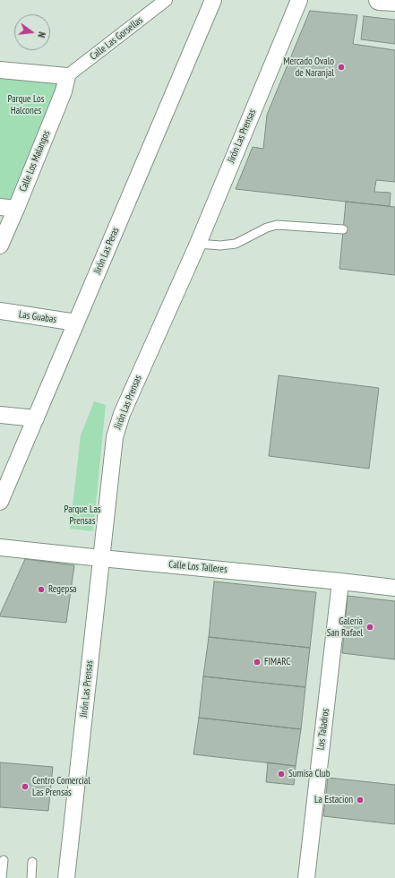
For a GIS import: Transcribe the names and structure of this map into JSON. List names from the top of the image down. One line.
{"streets":{"street":["Calle Las Gorsellas","Jirón Las Prensas","Calle Los Malangos","Jirón Las Peras","Las Guabas","Calle Los Talleres","Los Taladros"]},"crossings":[["Calle Las Gorsellas","Calle Los Malangos"],["Jirón Las Prensas","Calle Los Talleres"],["Jirón Las Peras","Las Guabas"],["Calle Los Talleres","Los Taladros"]],"parks":["Parque Los Halcones","Parque Las Prensas"],"places":["Mercado Ovalo de Naranjal","Regepsa","Galería San Rafael","FIMARC","Sumisa Club","Centro Comercial Las Prensas","La Estacion"],"north":"right"}
